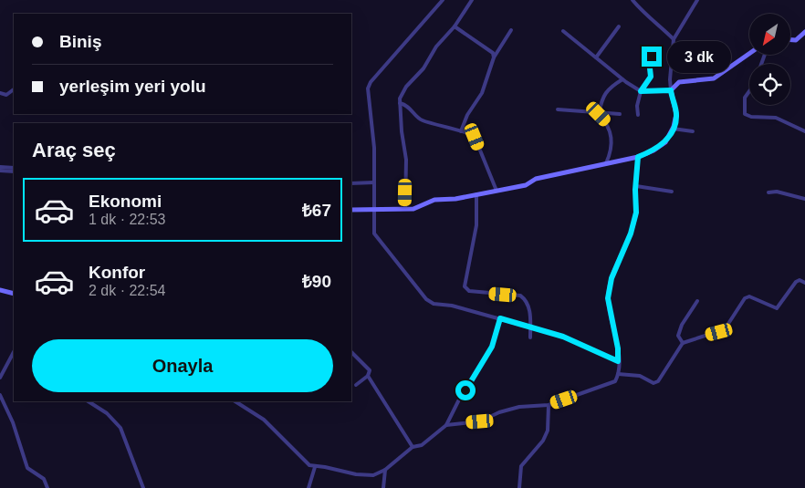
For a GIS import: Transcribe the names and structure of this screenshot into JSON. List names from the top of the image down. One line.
{"north":"bottom left","page":{"banner":["Biniş","yerleşim yeri yolu"],"bubble":"3 dk","heading":"Araç seç","list":[{"name":"Ekonomi","note":"1 dk · 22:53","value":"₺67"},{"name":"Konfor","note":"2 dk · 22:54","value":"₺90"}],"buttons":"Onayla"}}
